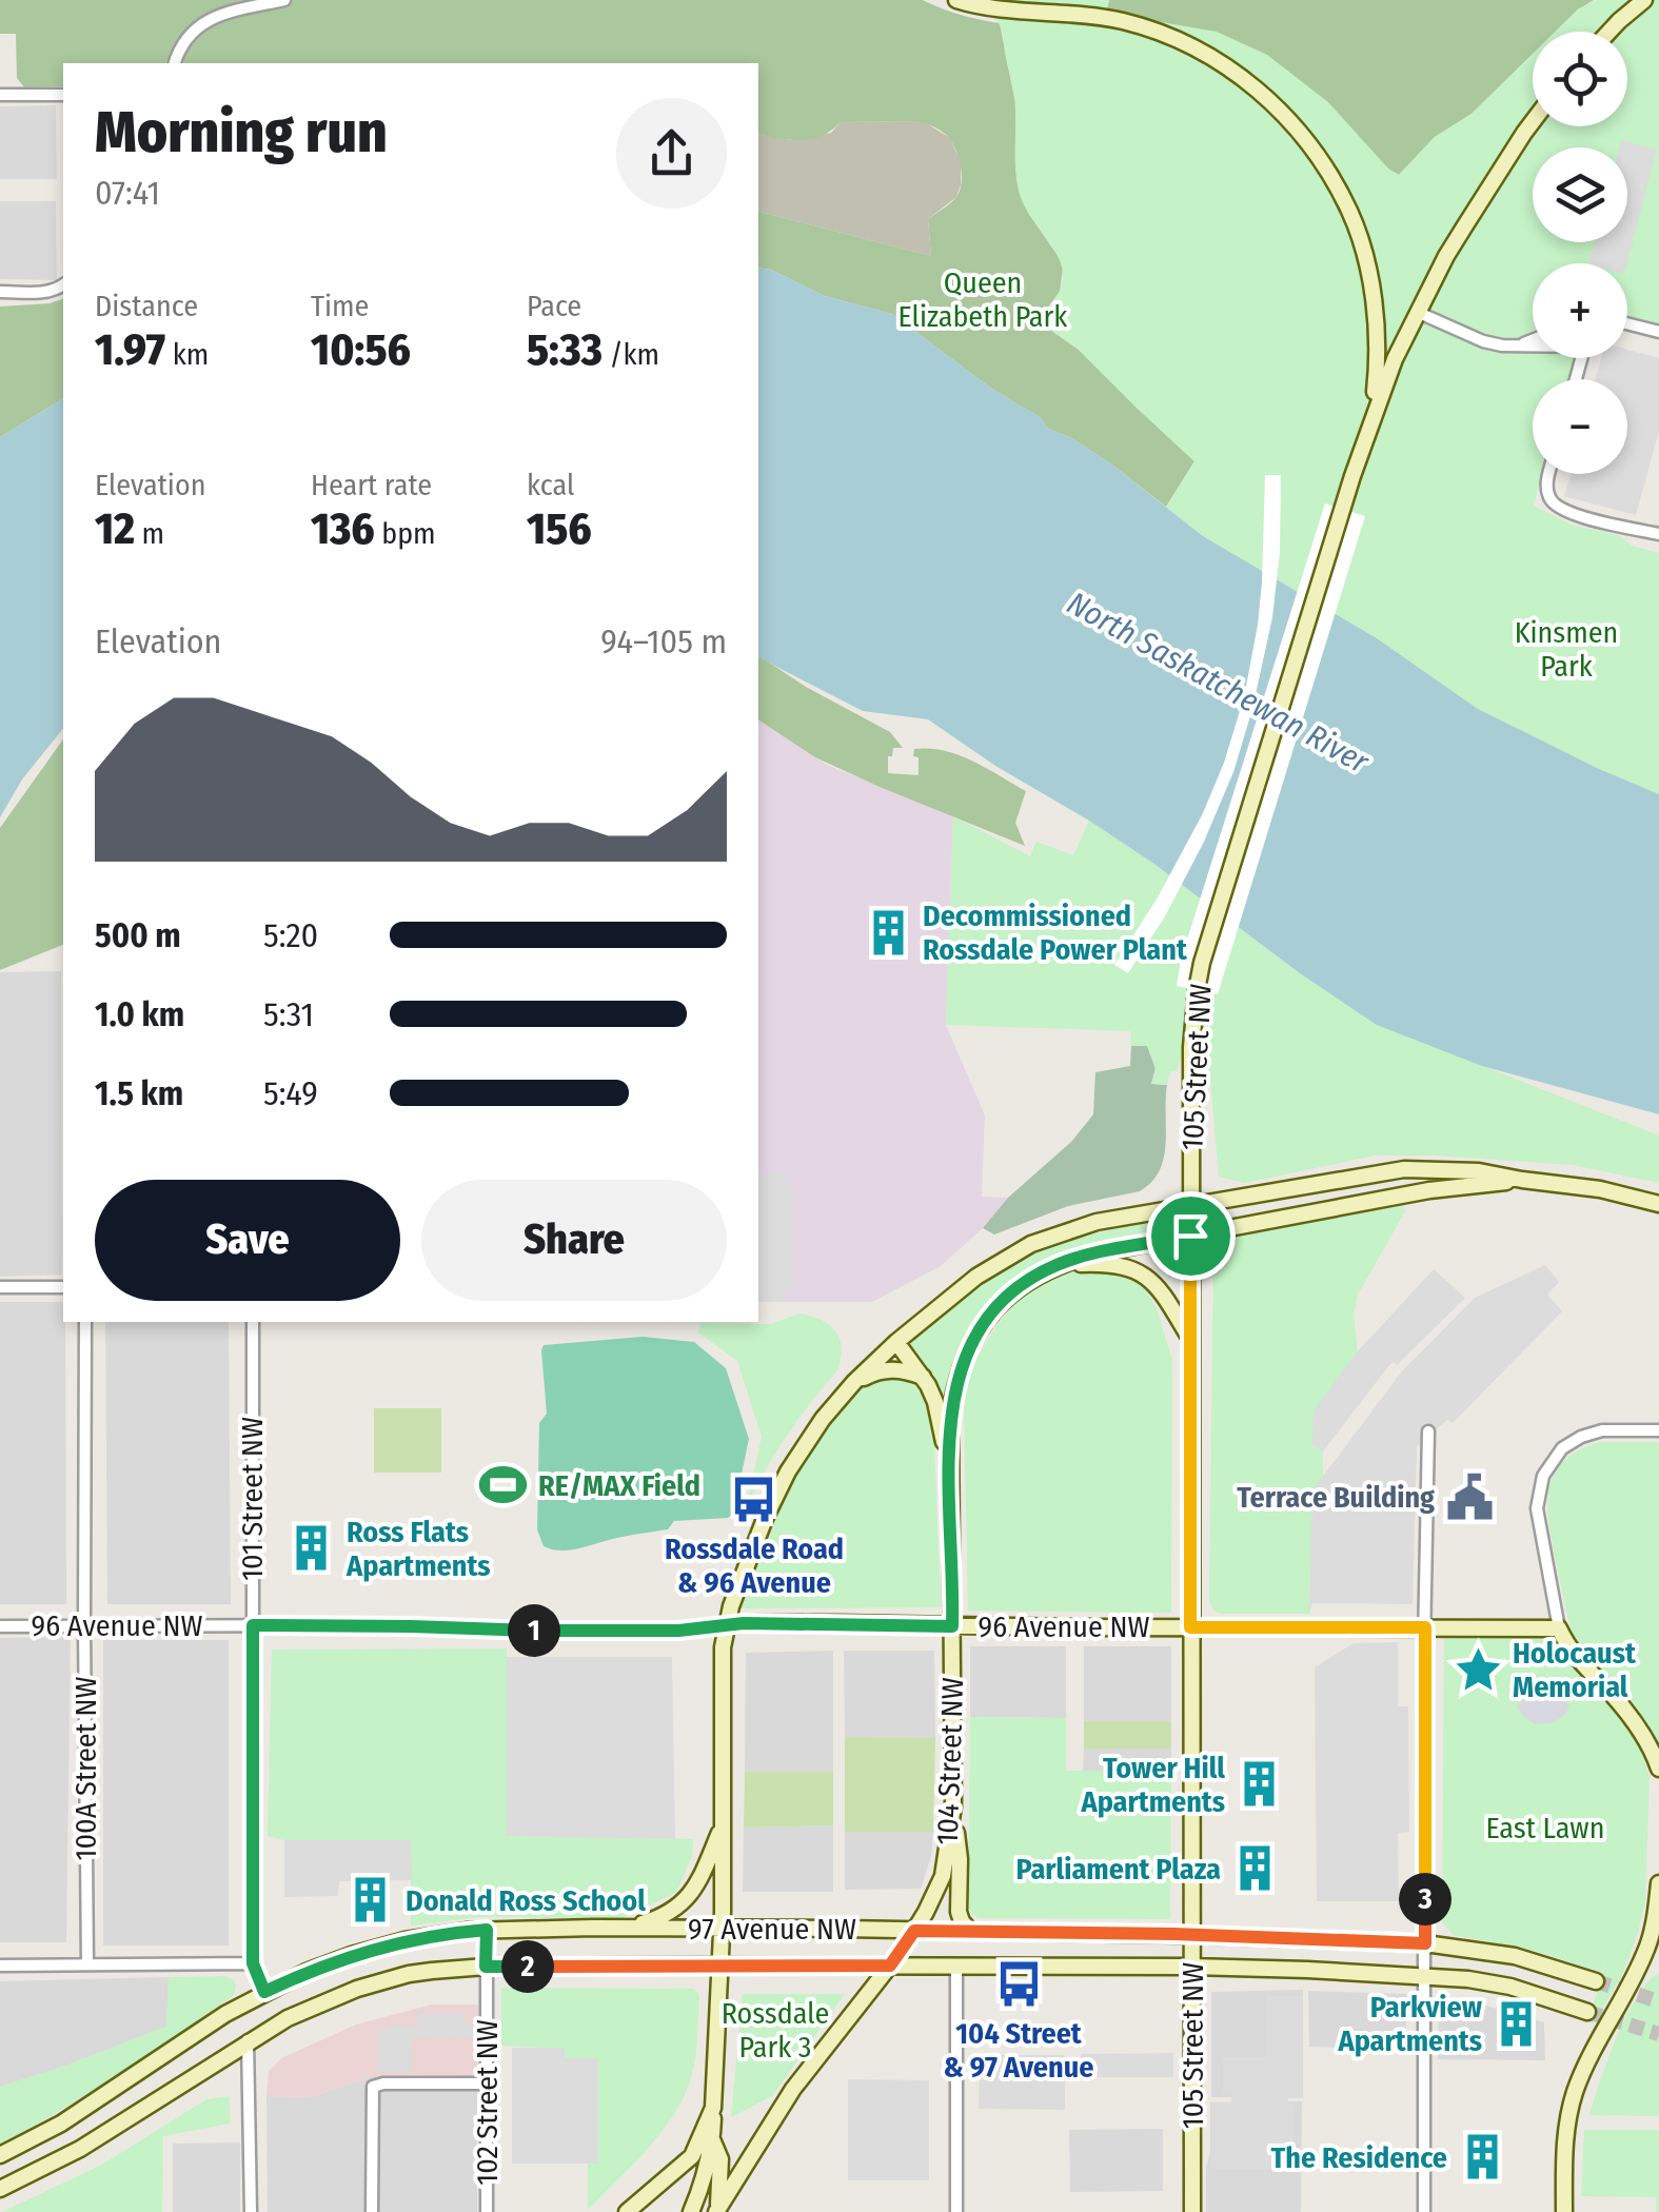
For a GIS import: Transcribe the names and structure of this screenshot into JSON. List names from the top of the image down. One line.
{"streets":{"main road":["105 Street NW","96 Avenue NW","104 Street NW","97 Avenue NW"],"street":["101 Street NW","100A Street NW","102 Street NW"]},"crossings":[["105 Street NW","96 Avenue NW"],["105 Street NW","97 Avenue NW"],["101 Street NW","96 Avenue NW"],["101 Street NW","97 Avenue NW"],["96 Avenue NW","104 Street NW"],["96 Avenue NW","100A Street NW"],["104 Street NW","97 Avenue NW"],["97 Avenue NW","102 Street NW"]],"water":["North Saskatchewan River"],"parks":["Queen Elizabeth Park","Kinsmen Park","East Lawn","Rossdale Park 3"],"places":{"building":["Decommissioned Rossdale Power Plant","Ross Flats Apartments","Tower Hill Apartments","Parliament Plaza","Donald Ross School","Parkview Apartments","The Residence"],"sports":["RE/MAX Field"],"public building":["Terrace Building"],"bus stop":["Rossdale Road & 96 Avenue","104 Street & 97 Avenue"],"place":["Holocaust Memorial"]},"page":{"map_buttons":["+","−"],"heading":["Morning run","07:41"],"stats":[["Distance","1.97 km"],["Time","10:56"],["Pace","5:33 /km"],["Elevation","12 m"],["Heart rate","136 bpm"],["kcal","156"]],"chart":["Elevation","94–105 m"],"list":[{"name":"500 m","note":"5:20"},{"name":"1.0 km","note":"5:31"},{"name":"1.5 km","note":"5:49"}],"buttons":["Save","Share"],"pins":["1","3","2"]}}
